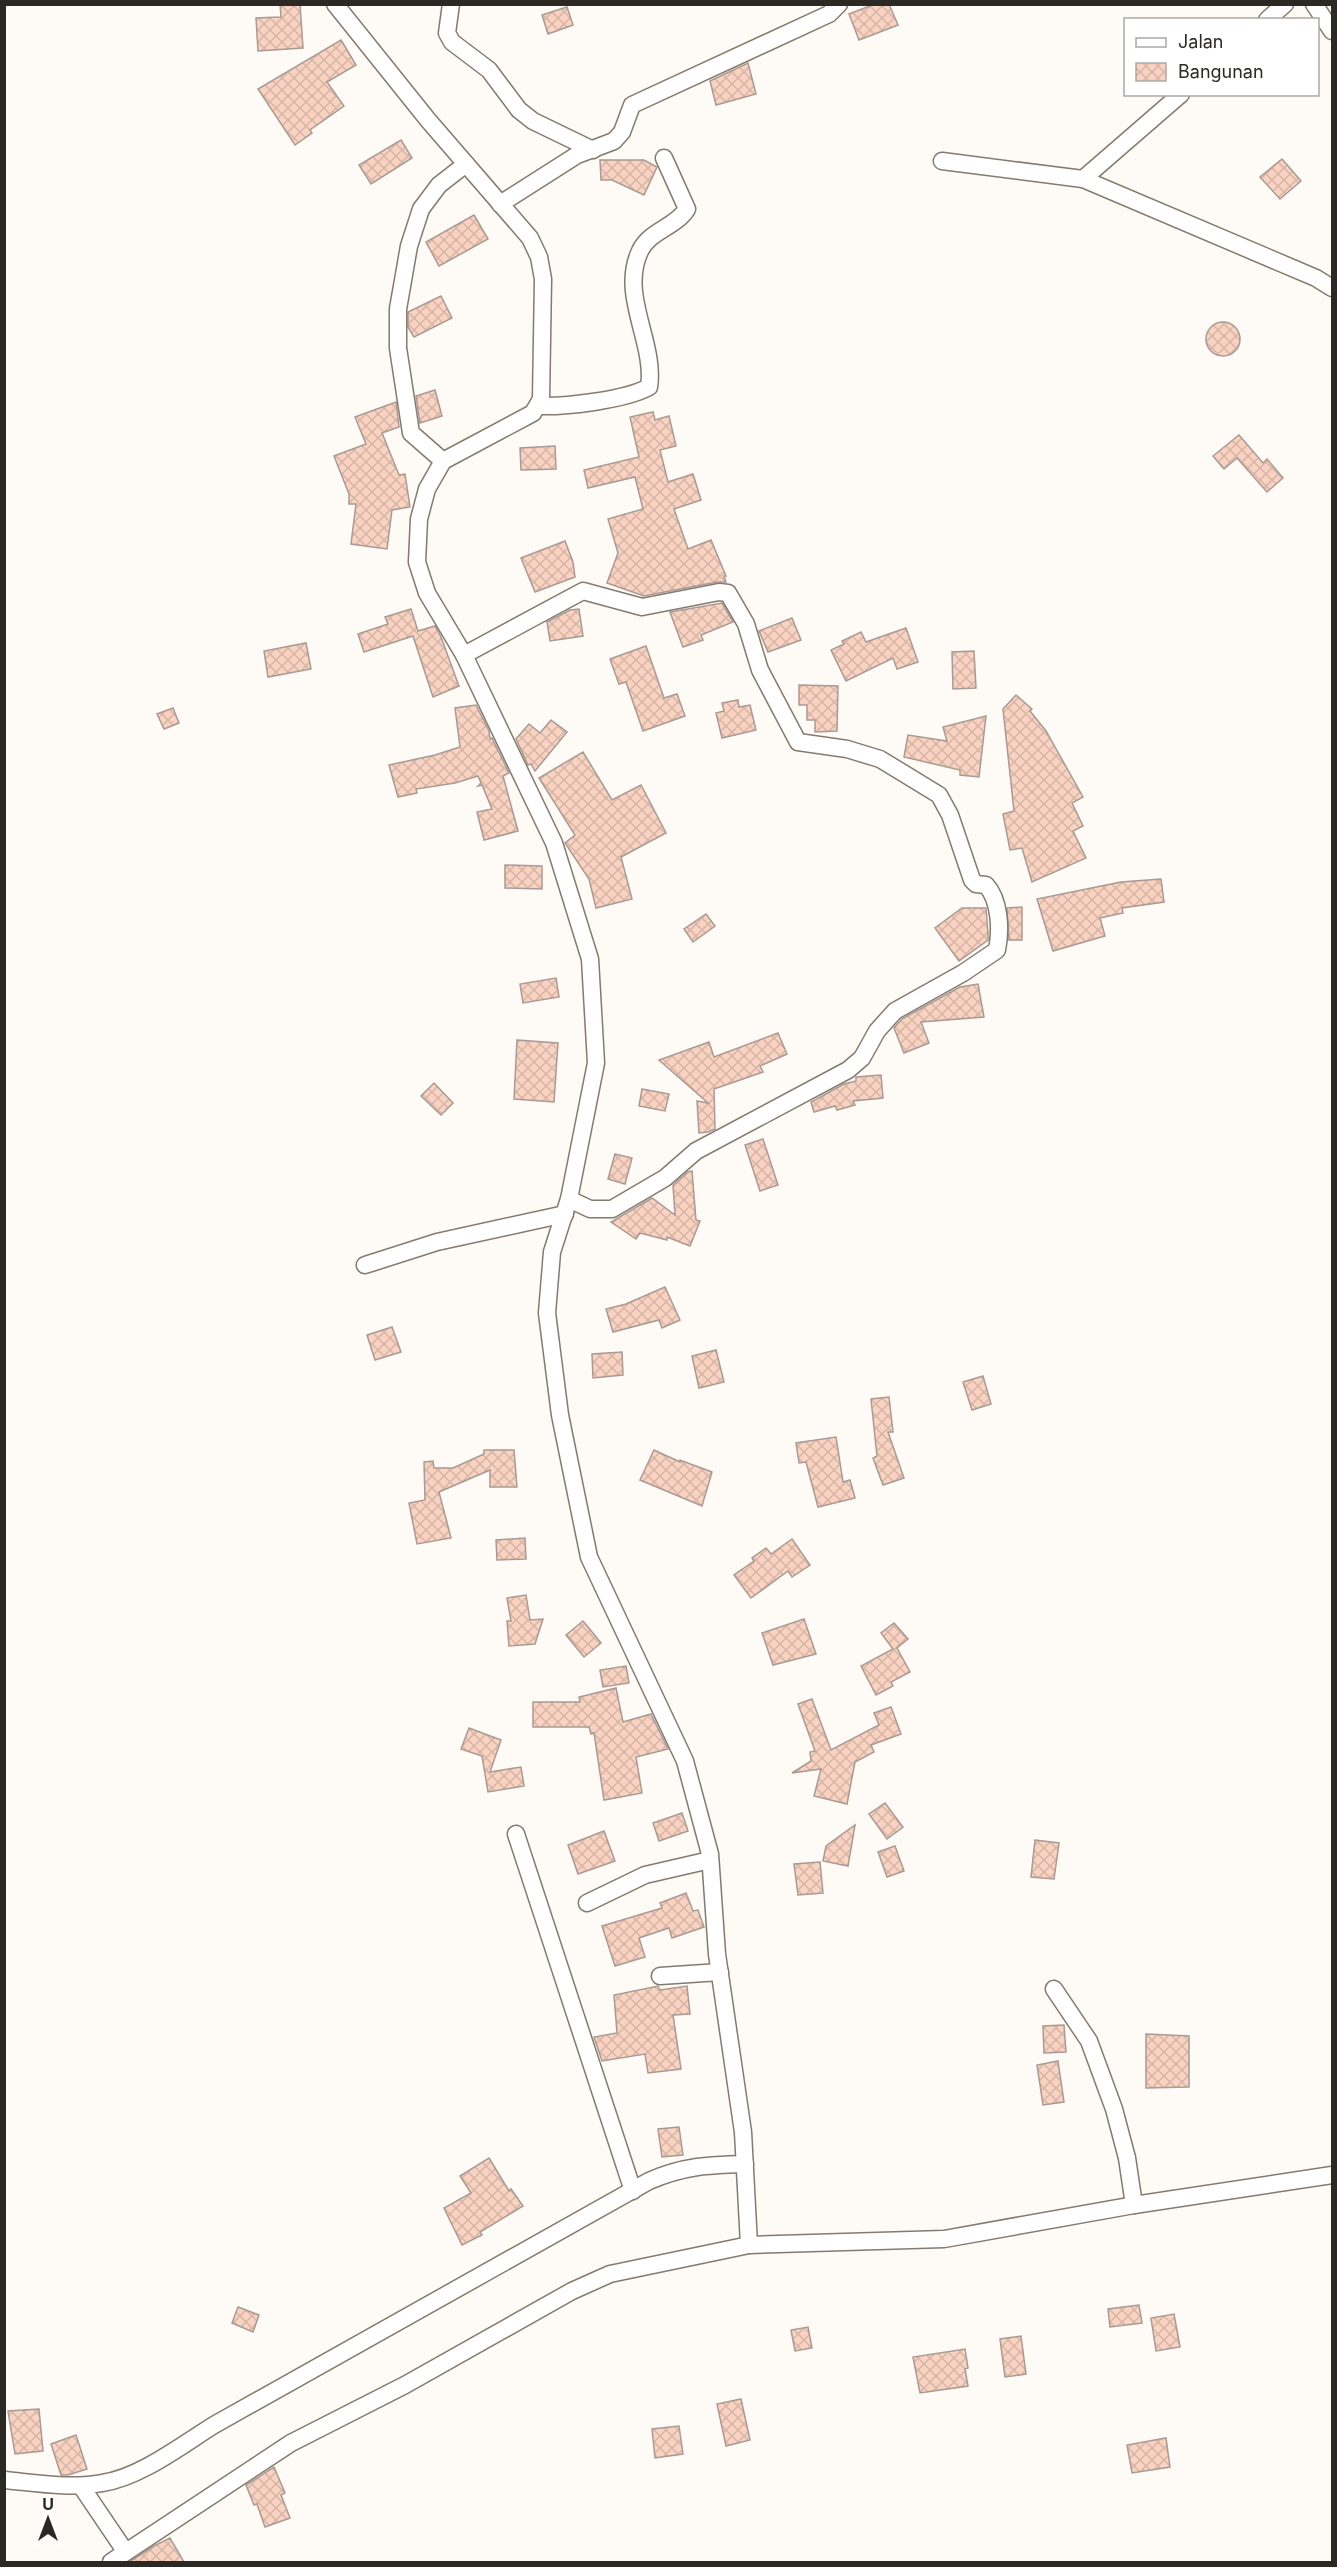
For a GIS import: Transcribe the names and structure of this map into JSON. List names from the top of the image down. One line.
{"legend":["Jalan","Bangunan"],"north":"top"}
